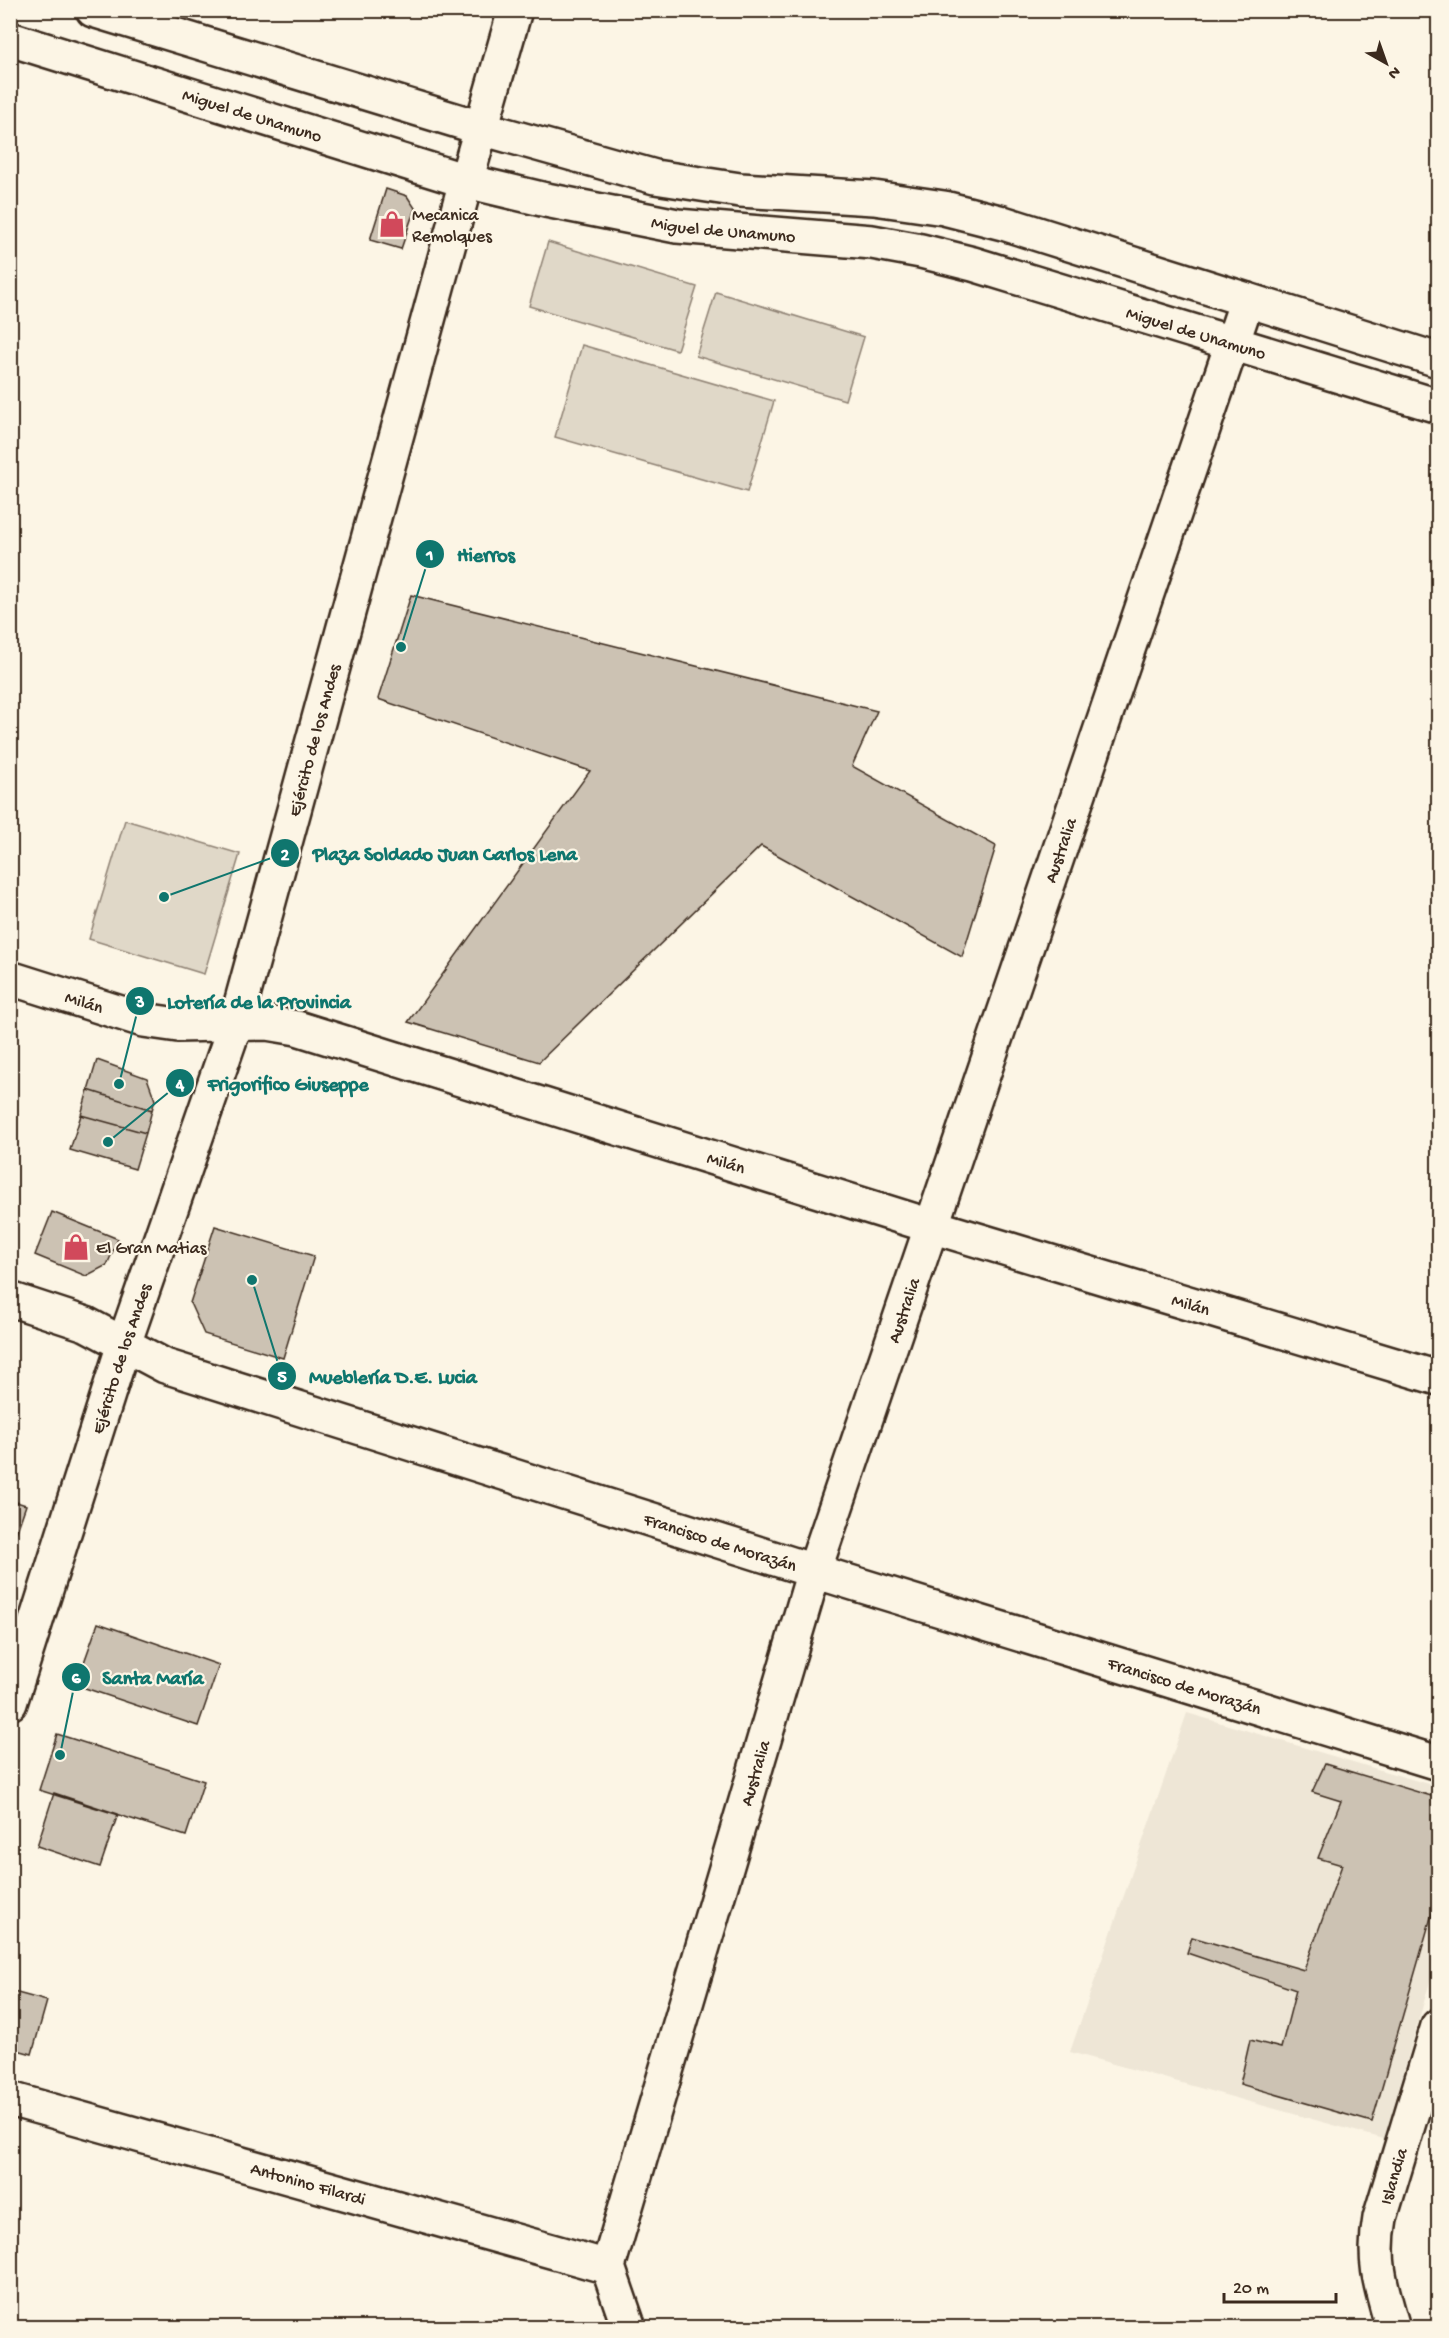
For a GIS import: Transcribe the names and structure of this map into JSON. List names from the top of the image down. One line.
{"streets":{"street":["Miguel de Unamuno","Ejército de los Andes","Australia","Milán","Francisco de Morazán","Islandia","Antonino Filardi"]},"crossings":[["Miguel de Unamuno","Ejército de los Andes"],["Miguel de Unamuno","Australia"],["Ejército de los Andes","Milán"],["Ejército de los Andes","Francisco de Morazán"],["Australia","Milán"],["Australia","Francisco de Morazán"],["Australia","Antonino Filardi"]],"places":{"shop":["Mecanica Remolques","El Gran Matias"],"other":["Hierros","Plaza Soldado Juan Carlos Lena","Lotería de la Provincia","Frigorifico Giuseppe","Mueblería D.E. Lucia","Santa María"]},"scale_bar":"20 m","north":"bottom right"}
